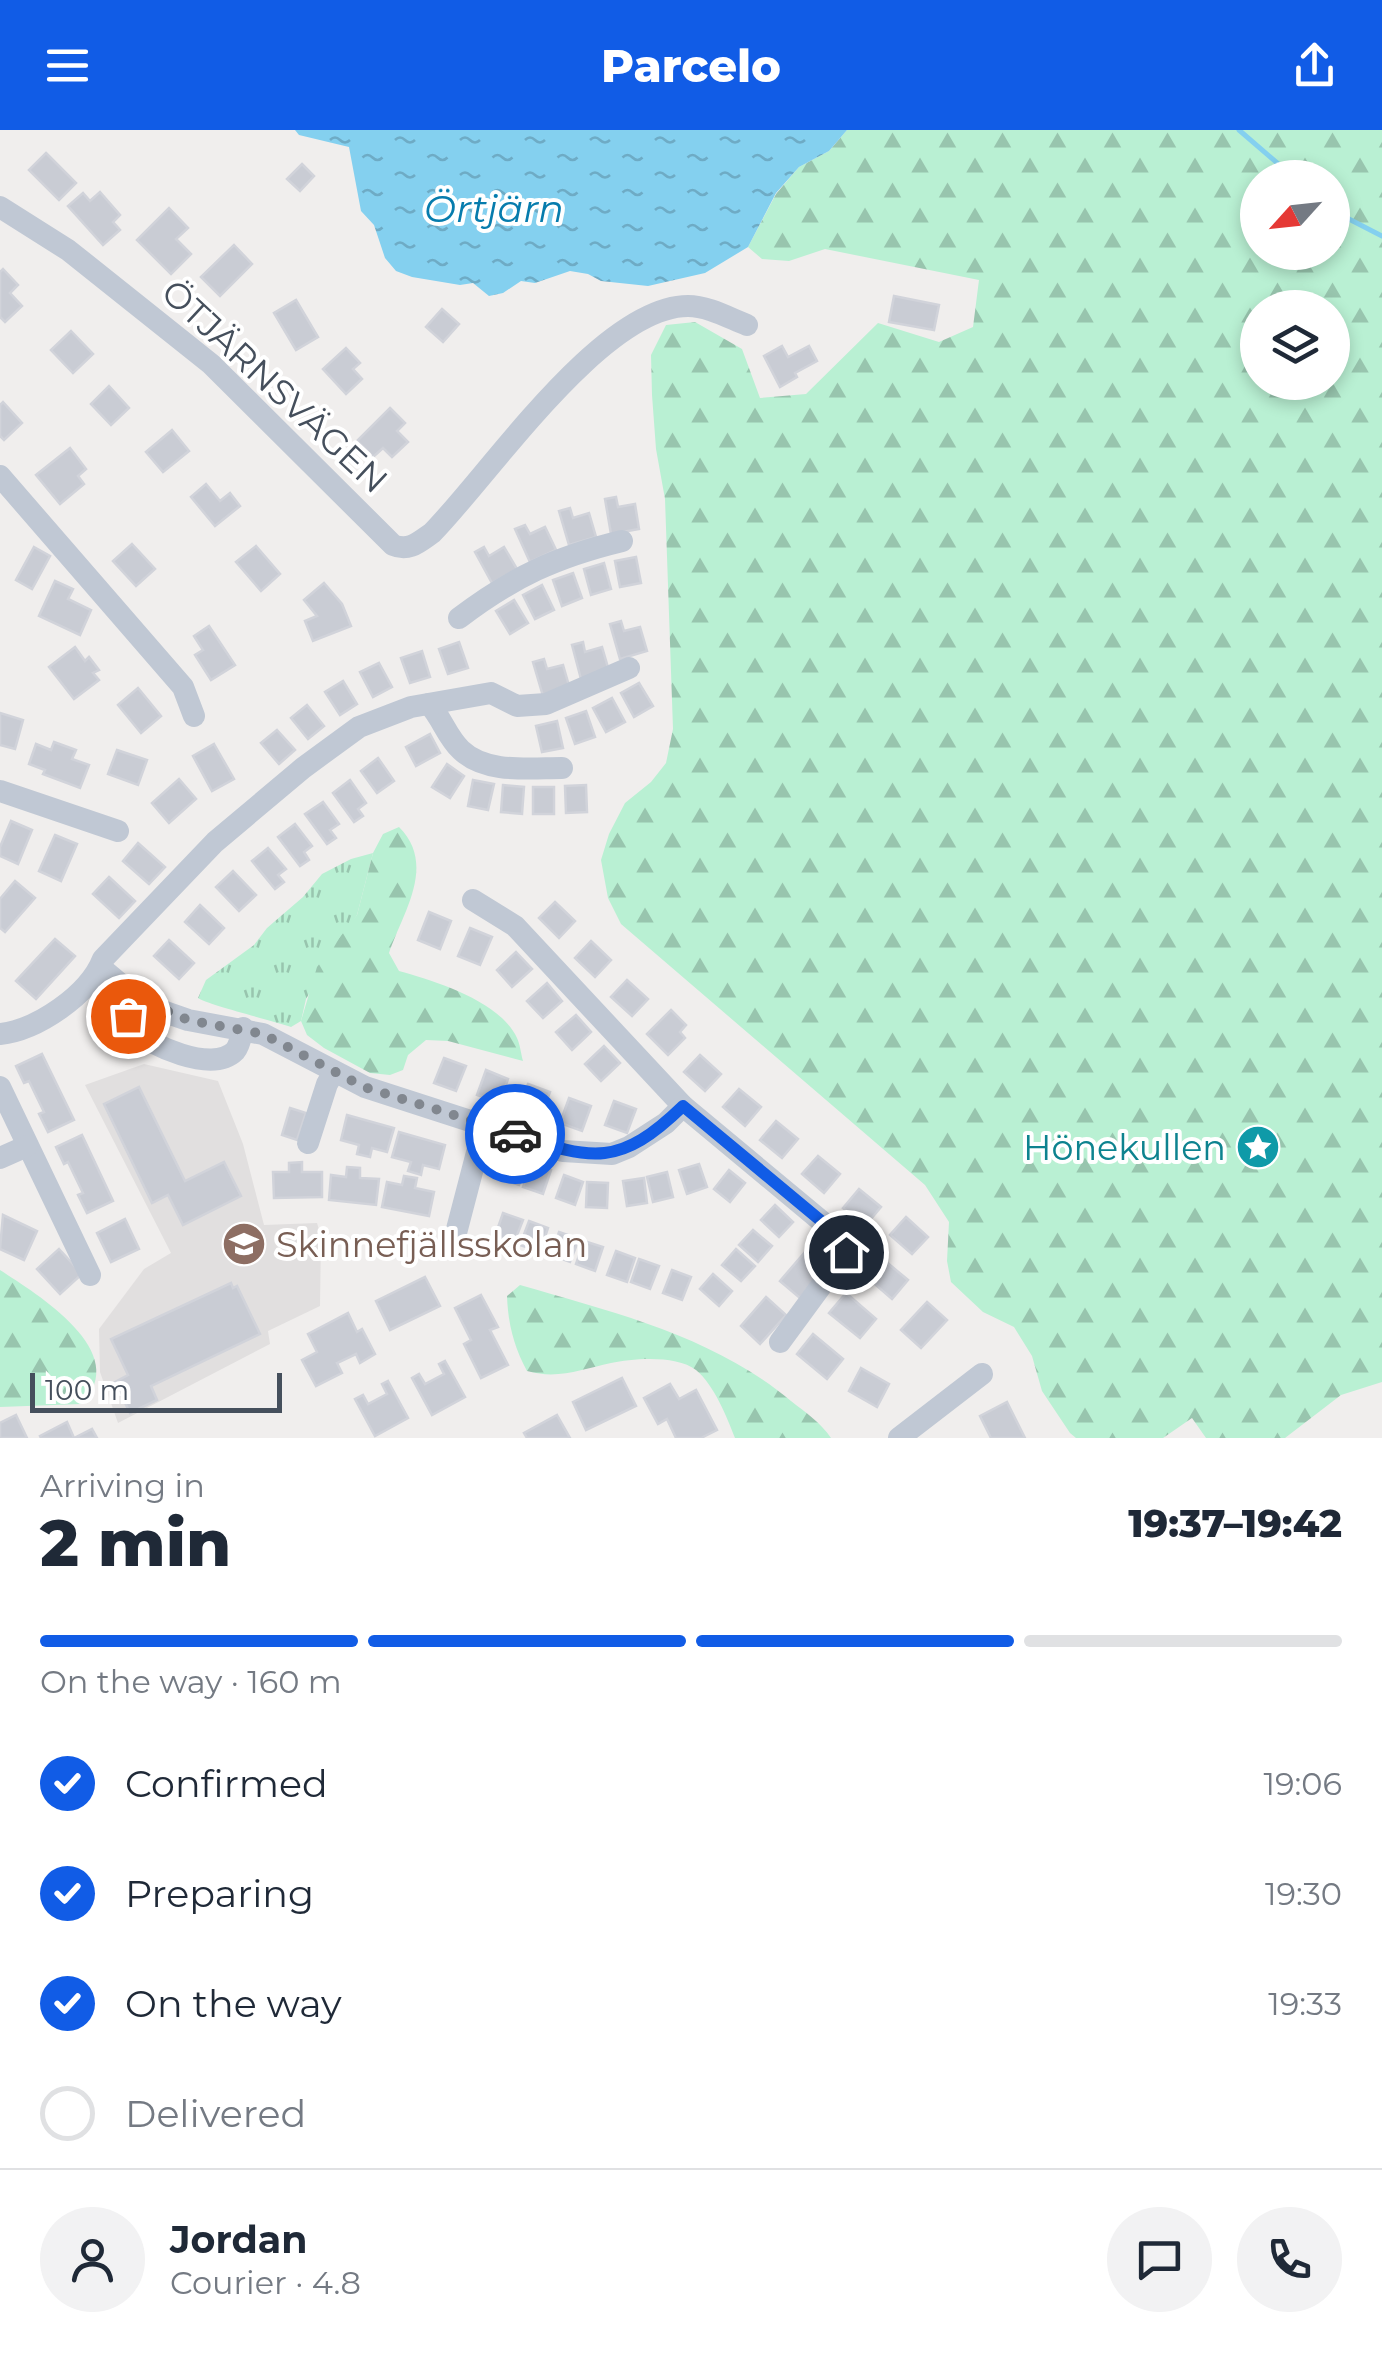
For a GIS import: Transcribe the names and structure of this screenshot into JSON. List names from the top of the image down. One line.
{"streets":{"street":["ÖTJÄRNSVÄGEN"]},"water":["Örtjärn"],"places":{"place":["Hönekullen"],"school or university":["Skinnefjällsskolan"]},"scale_bar":"100 m","north":"bottom left","page":{"header":"Parcelo","scale":"100 m","heading":["2 min","Arriving in","19:37–19:42"],"panel":["Jordan","Courier · 4.8"],"bar":"On the way · 160 m","list":[["Confirmed","19:06"],["Preparing","19:30"],["On the way","19:33"],"Delivered"]}}
